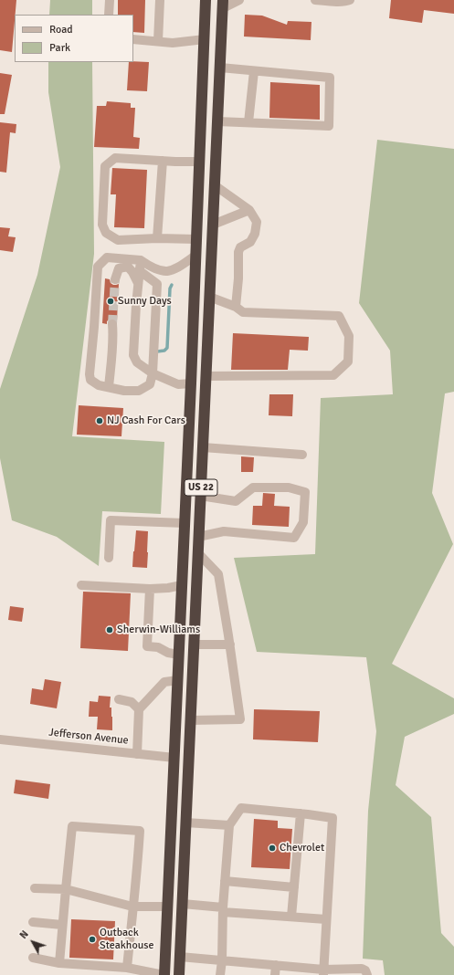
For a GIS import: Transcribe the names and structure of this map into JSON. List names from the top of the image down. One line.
{"streets":{"highway":["US 22"],"street":["Jefferson Avenue"]},"crossings":[["US 22","Jefferson Avenue"]],"places":["Sunny Days","NJ Cash For Cars","Sherwin-Williams","Chevrolet","Outback Steakhouse"],"legend":["Road","Park"],"north":"top left"}
